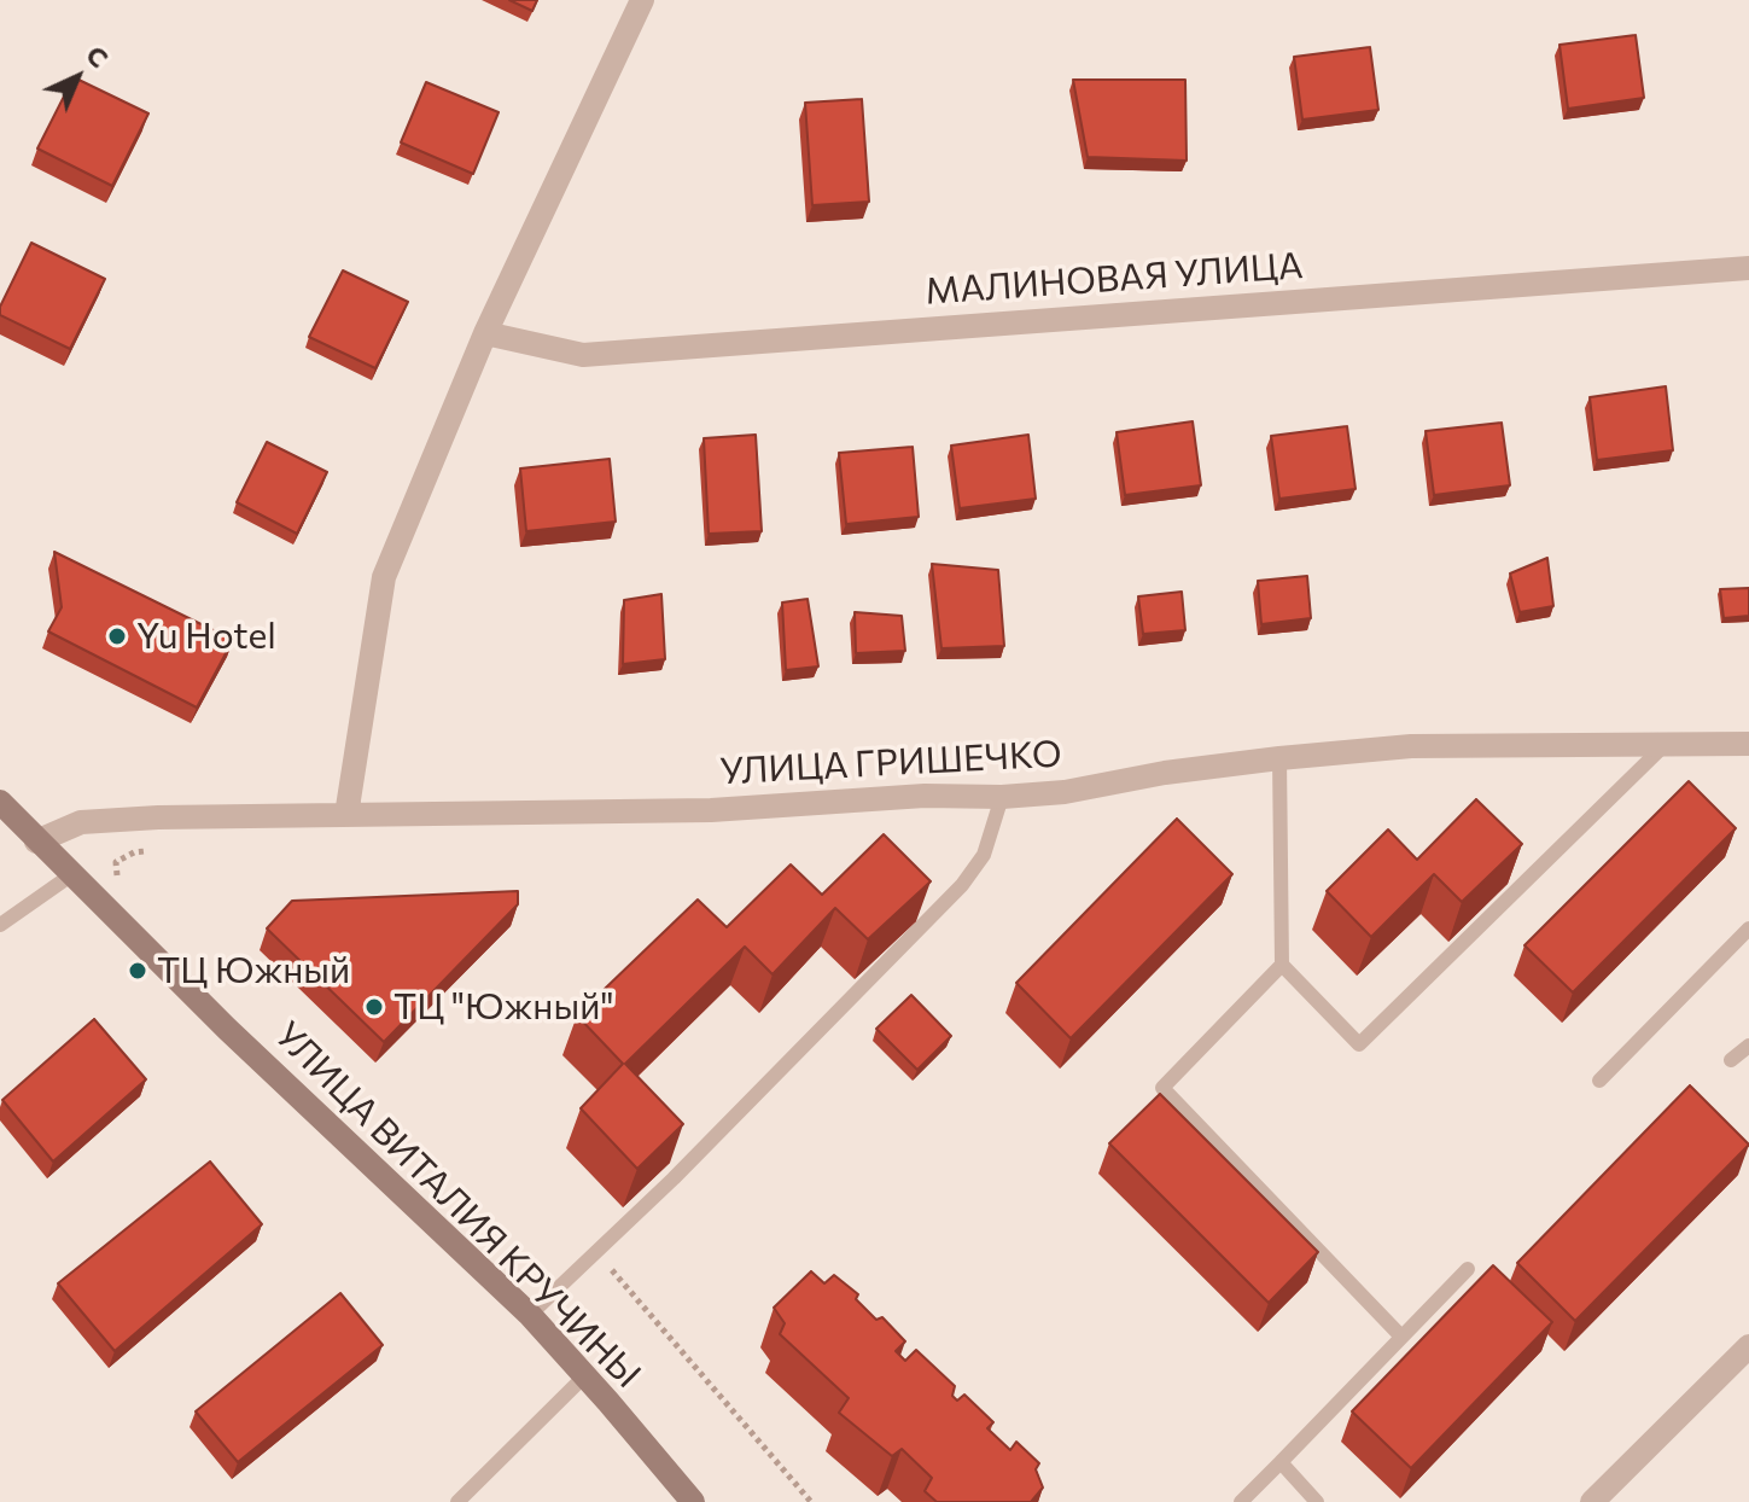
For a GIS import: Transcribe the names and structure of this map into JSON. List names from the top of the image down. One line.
{"streets":{"street":["МАЛИНОВАЯ УЛИЦА","УЛИЦА ГРИШЕЧКО","УЛИЦА ВИТАЛИЯ КРУЧИНЫ"]},"crossings":[["УЛИЦА ГРИШЕЧКО","УЛИЦА ВИТАЛИЯ КРУЧИНЫ"]],"places":["Yu Hotel","ТЦ Южный","ТЦ \"Южный\""],"north":"top right"}
